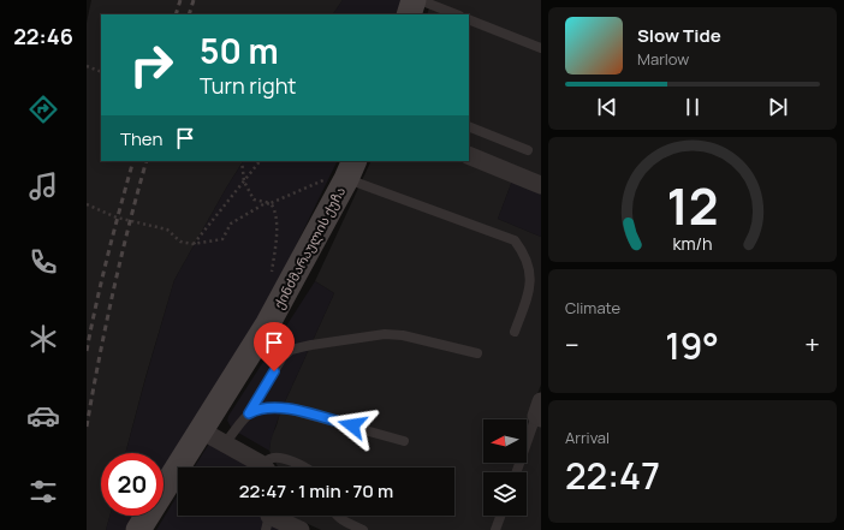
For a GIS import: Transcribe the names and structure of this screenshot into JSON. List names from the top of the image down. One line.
{"streets":{"main road":["ქინძმარაულის ქუჩა"]},"north":"left","page":{"tabs":"22:46","turn":["50 m","Turn right"],"song":["Slow Tide","Marlow"],"then":"Then","tile":["Climate",["Arrival","22:47"]],"heat":["−","19°","+"],"limit":"20","trip":"22:47 · 1 min · 70 m","gauge":["12","km/h"]}}
